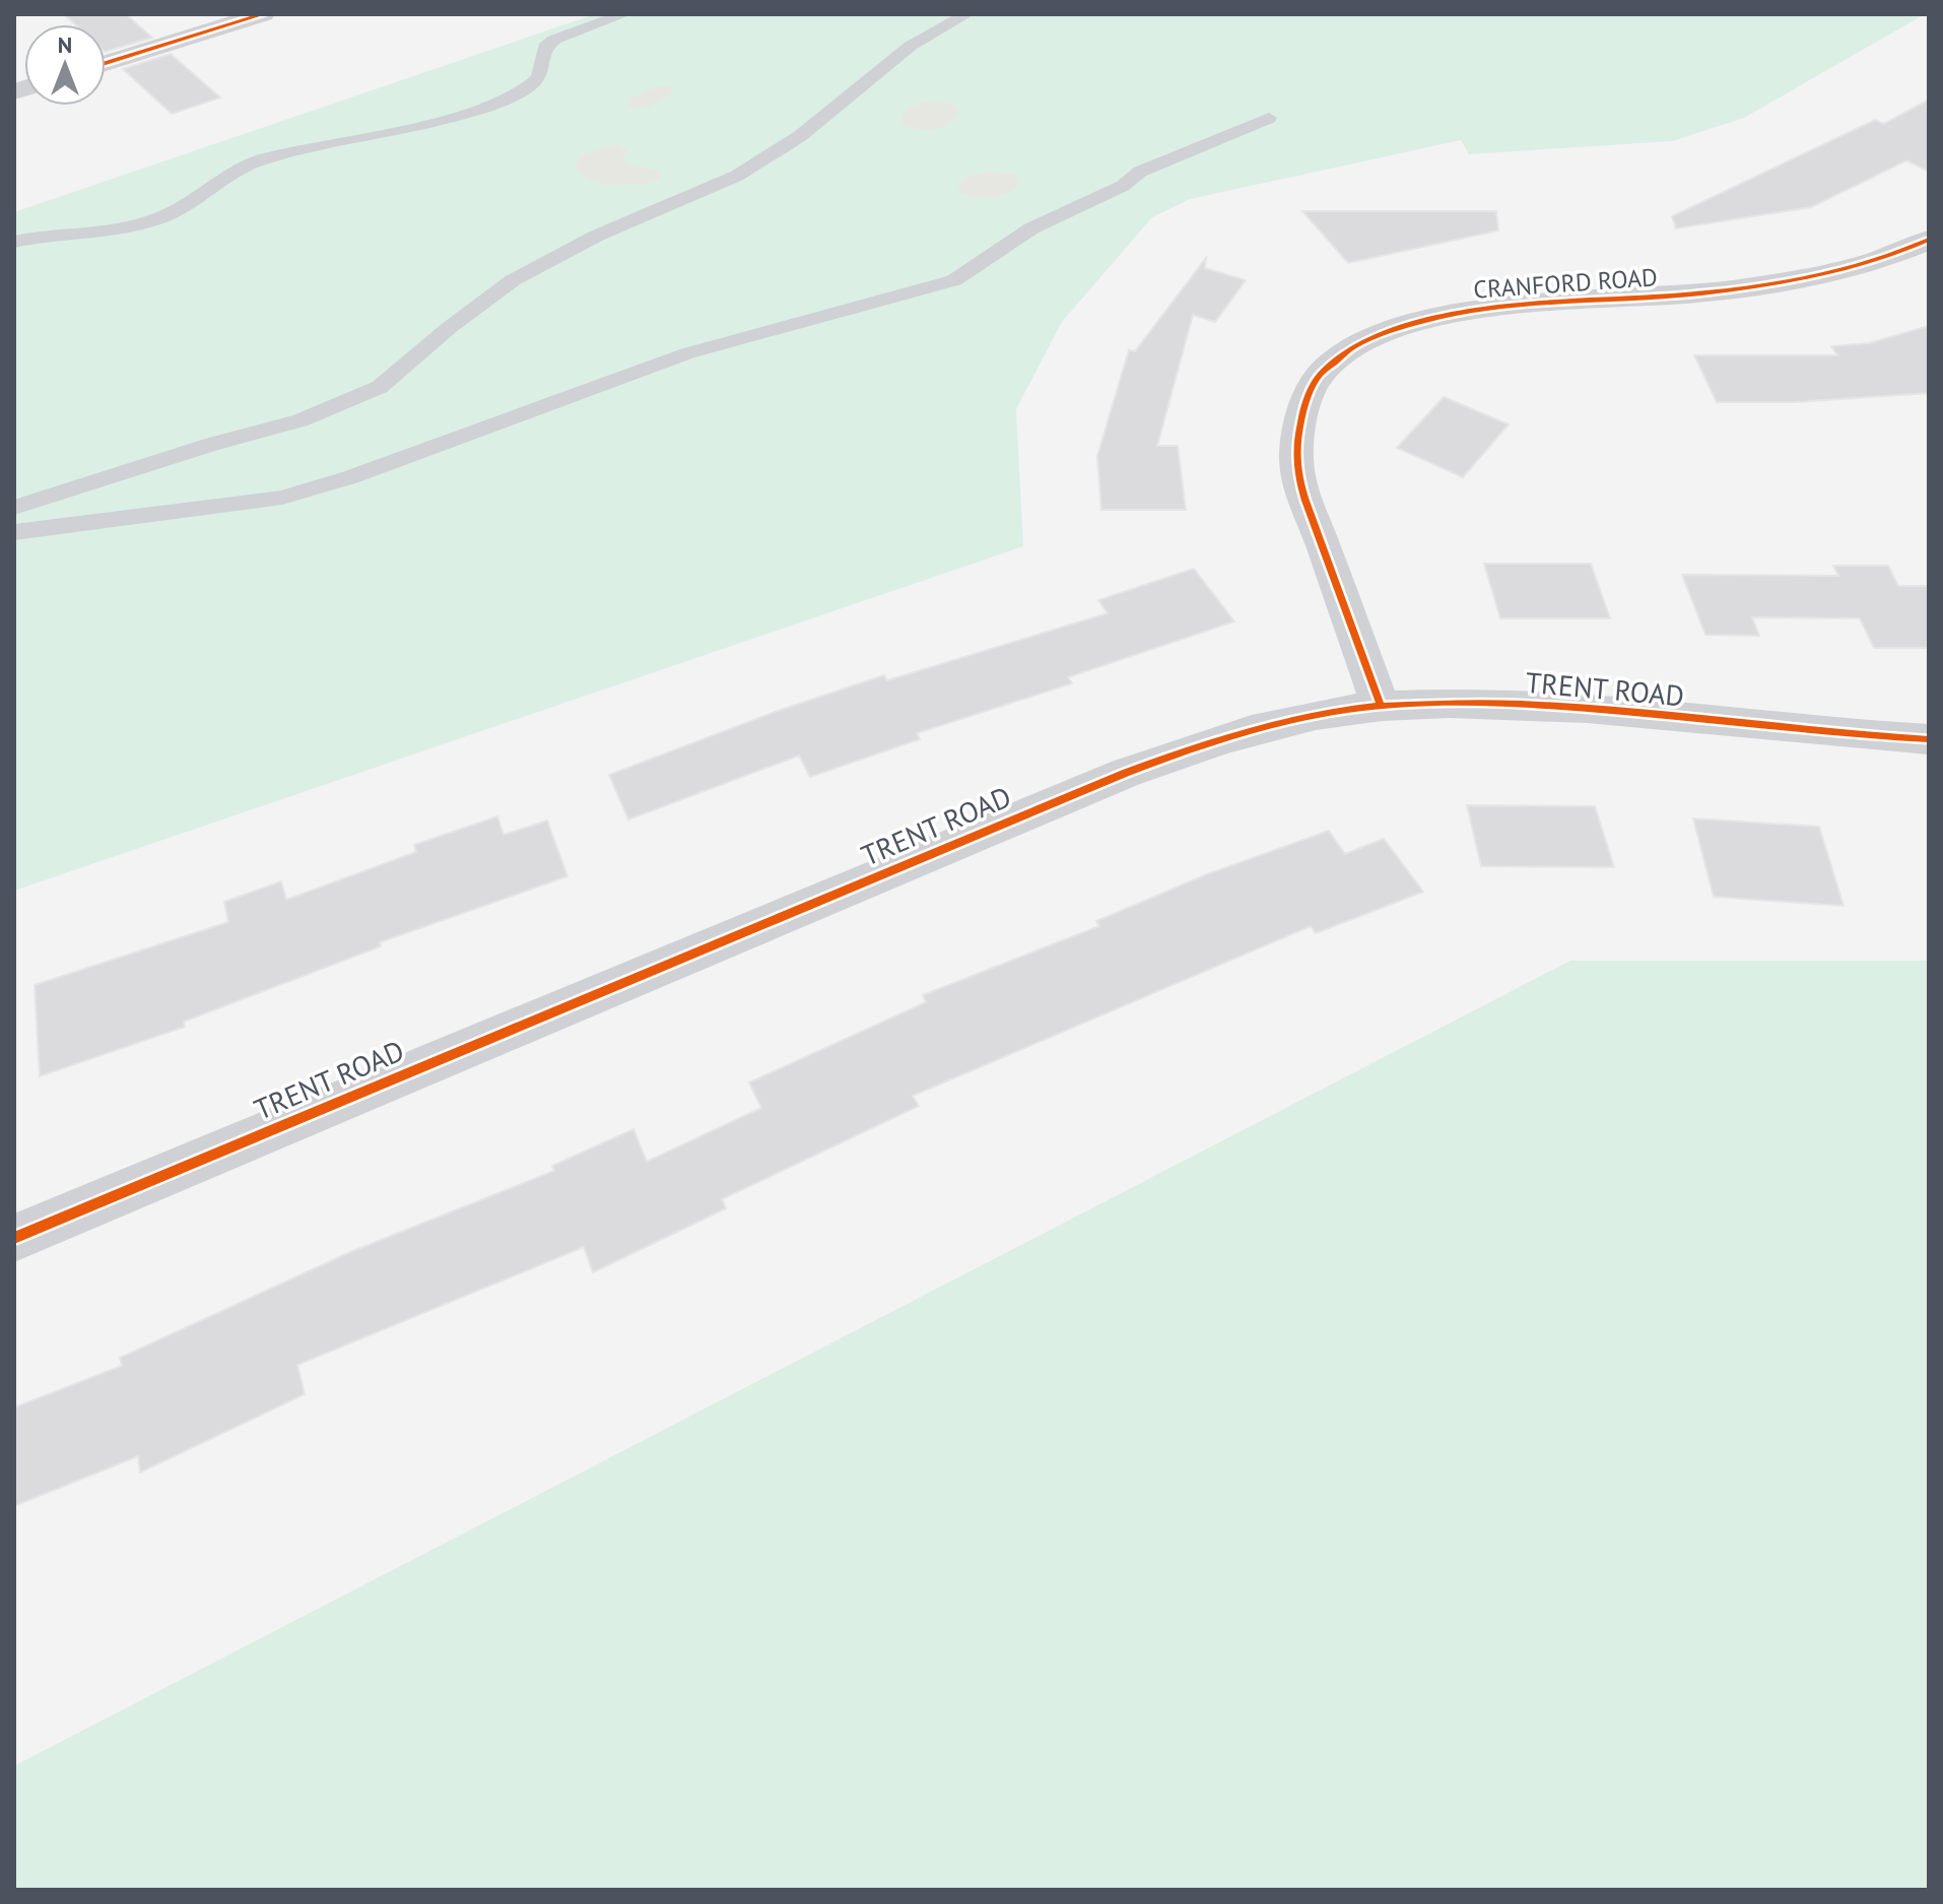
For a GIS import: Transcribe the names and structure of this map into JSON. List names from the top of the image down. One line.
{"streets":{"street":["CRANFORD ROAD","TRENT ROAD"]},"crossings":[["CRANFORD ROAD","TRENT ROAD"]],"north":"top"}
